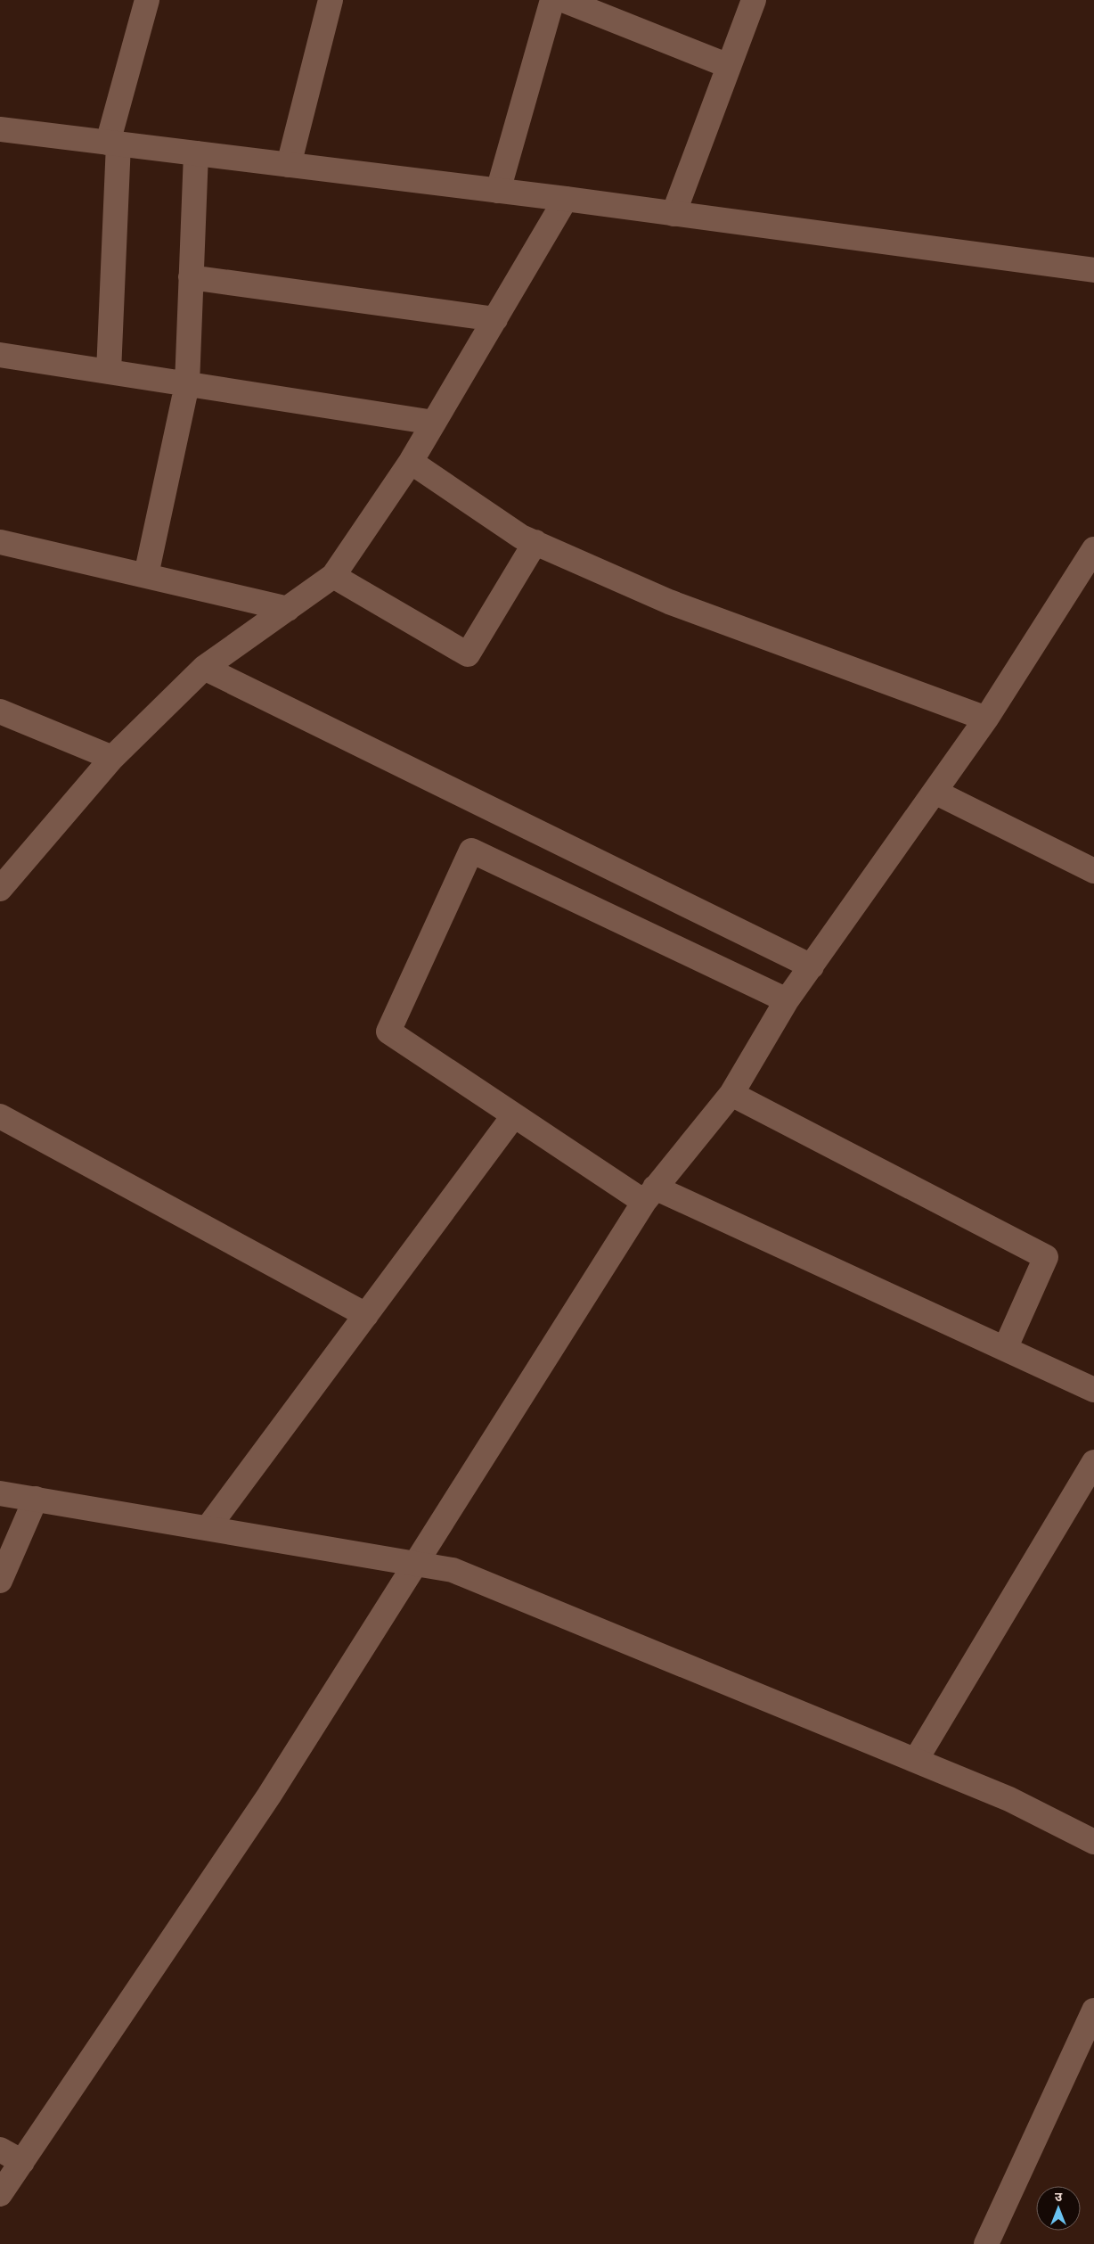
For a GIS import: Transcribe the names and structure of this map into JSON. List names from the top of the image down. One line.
{"north":"top"}
